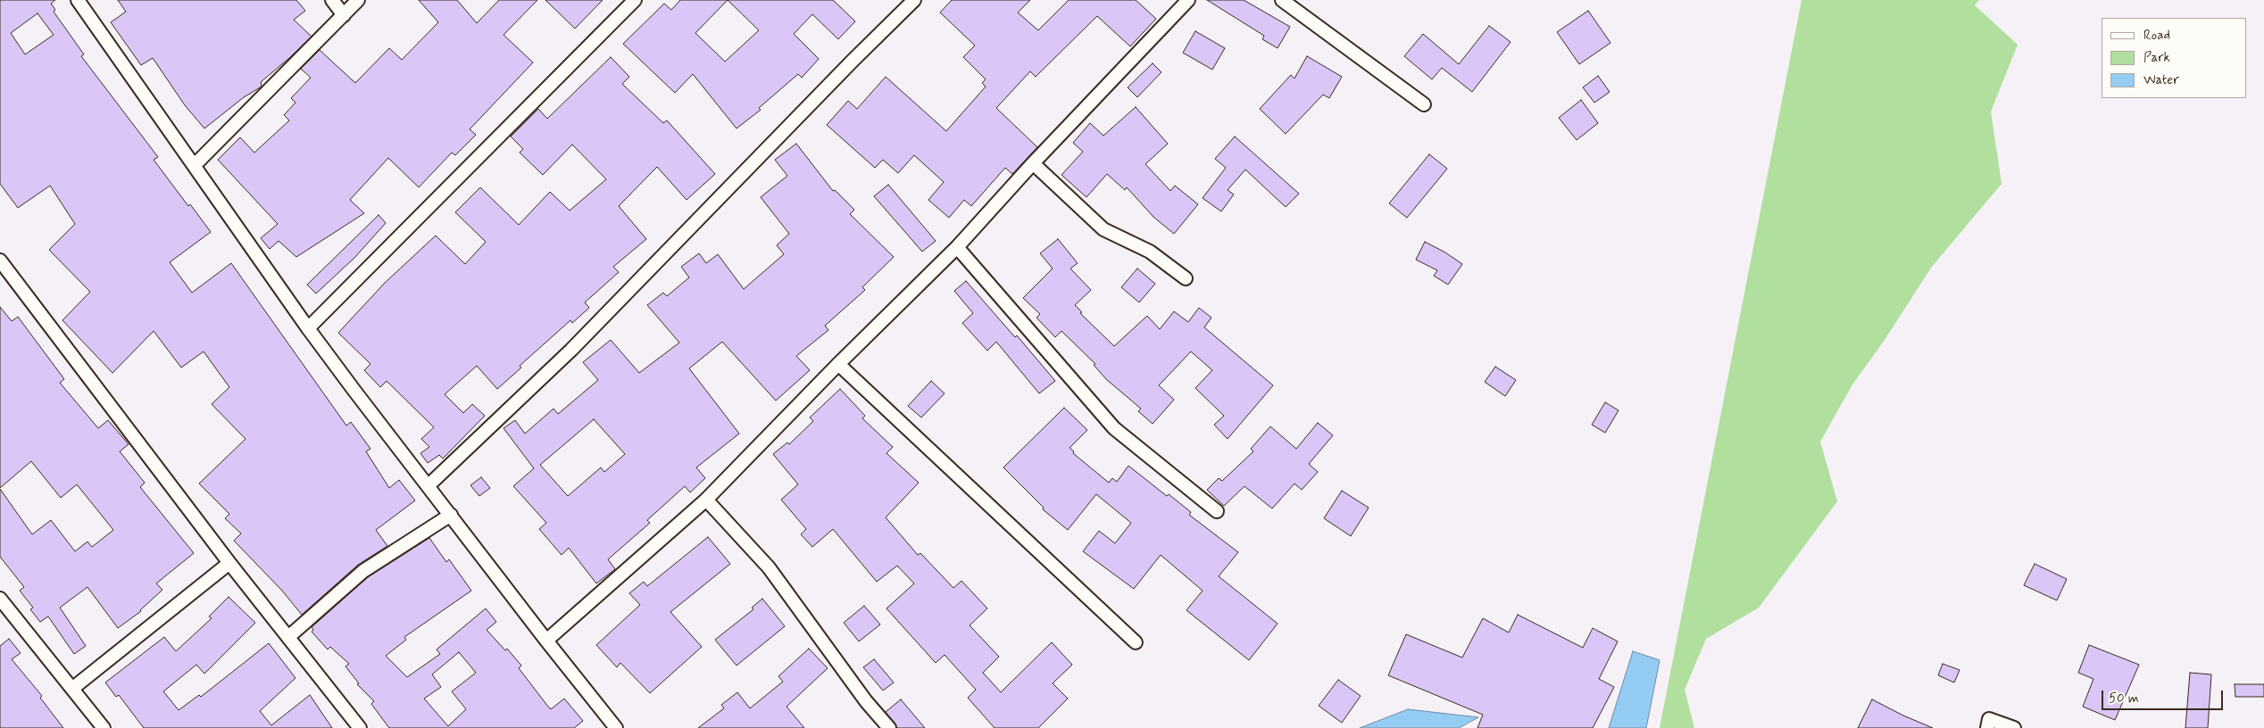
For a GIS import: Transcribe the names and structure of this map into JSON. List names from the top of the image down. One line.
{"legend":["Road","Park","Water"],"scale_bar":"50 m"}
